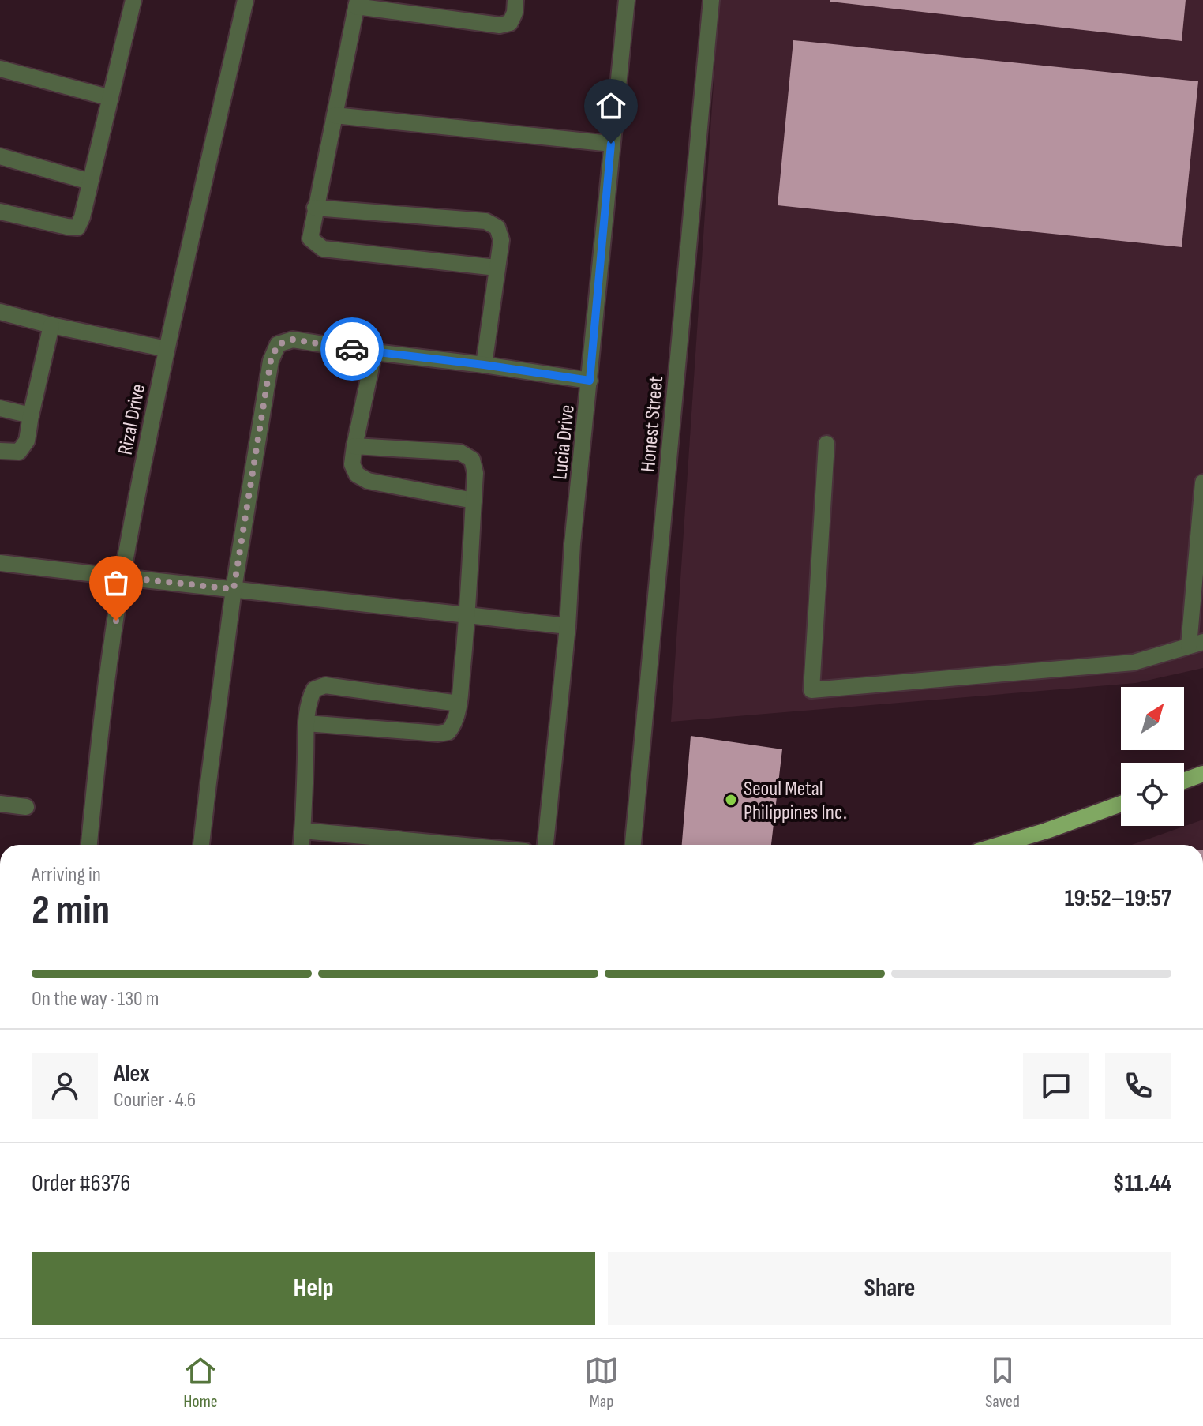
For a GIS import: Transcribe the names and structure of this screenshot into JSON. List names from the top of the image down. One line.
{"streets":{"street":["Rizal Drive","Honest Street","Lucia Drive"]},"places":["Seoul Metal Philippines Inc."],"north":"top right","page":{"heading":["2 min","Arriving in","19:52–19:57"],"panel":["Alex","Courier · 4.6","Order #6376","$11.44"],"bar":"On the way · 130 m","buttons":["Help","Share"],"tabs":["Home","Map","Saved"]}}
